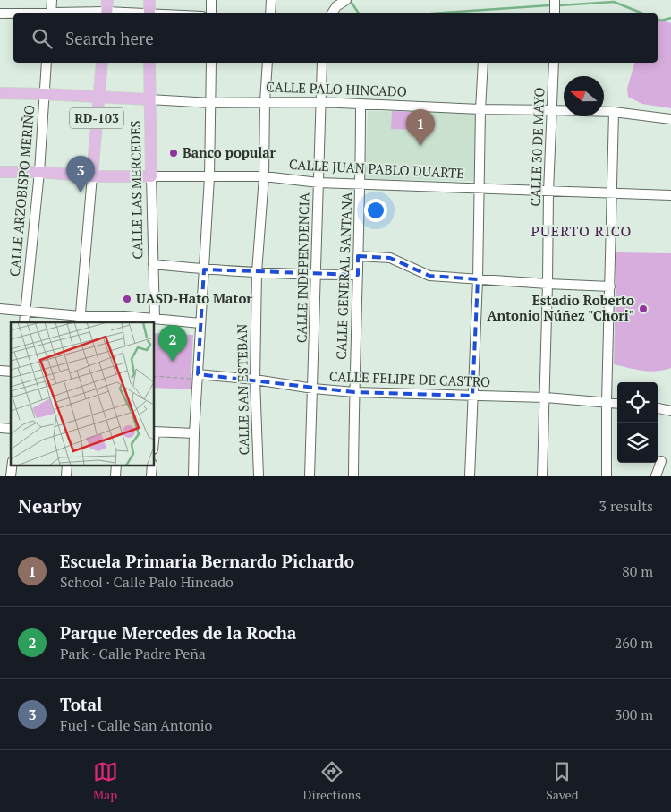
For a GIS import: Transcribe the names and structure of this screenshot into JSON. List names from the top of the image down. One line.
{"streets":{"main road":["CALLE PALO HINCADO","RD-103","CALLE JUAN PABLO DUARTE","CALLE LAS MERCEDES"],"street":["CALLE 30 DE MAYO","CALLE ARZOBISPO MERIÑO","CALLE INDEPENDENCIA","CALLE GENERAL SANTANA","CALLE FELIPE DE CASTRO","CALLE SAN ESTEBAN"]},"crossings":[["CALLE PALO HINCADO","RD-103"],["CALLE PALO HINCADO","CALLE 30 DE MAYO"],["CALLE PALO HINCADO","CALLE LAS MERCEDES"],["CALLE PALO HINCADO","CALLE ARZOBISPO MERIÑO"],["CALLE PALO HINCADO","CALLE INDEPENDENCIA"],["CALLE PALO HINCADO","CALLE GENERAL SANTANA"],["CALLE PALO HINCADO","CALLE SAN ESTEBAN"],["RD-103","CALLE JUAN PABLO DUARTE"],["CALLE 30 DE MAYO","CALLE JUAN PABLO DUARTE"],["CALLE 30 DE MAYO","CALLE FELIPE DE CASTRO"],["CALLE JUAN PABLO DUARTE","CALLE LAS MERCEDES"],["CALLE JUAN PABLO DUARTE","CALLE ARZOBISPO MERIÑO"],["CALLE JUAN PABLO DUARTE","CALLE INDEPENDENCIA"],["CALLE JUAN PABLO DUARTE","CALLE GENERAL SANTANA"],["CALLE JUAN PABLO DUARTE","CALLE SAN ESTEBAN"],["CALLE INDEPENDENCIA","CALLE FELIPE DE CASTRO"],["CALLE GENERAL SANTANA","CALLE FELIPE DE CASTRO"],["CALLE FELIPE DE CASTRO","CALLE SAN ESTEBAN"]],"districts":["PUERTO RICO"],"places":["Banco popular","UASD-Hato Mator","Estadio Roberto Antonio Núñez \"Chori\""],"north":"left","page":{"search":"Search here","pins":["1","3","2"],"heading":["Nearby","3 results"],"list":[{"mark":"1","name":"Escuela Primaria Bernardo Pichardo","note":"School · Calle Palo Hincado","value":"80 m"},{"mark":"2","name":"Parque Mercedes de la Rocha","note":"Park · Calle Padre Peña","value":"260 m"},{"mark":"3","name":"Total","note":"Fuel · Calle San Antonio","value":"300 m"}],"nav":["Map","Directions","Saved"]}}
